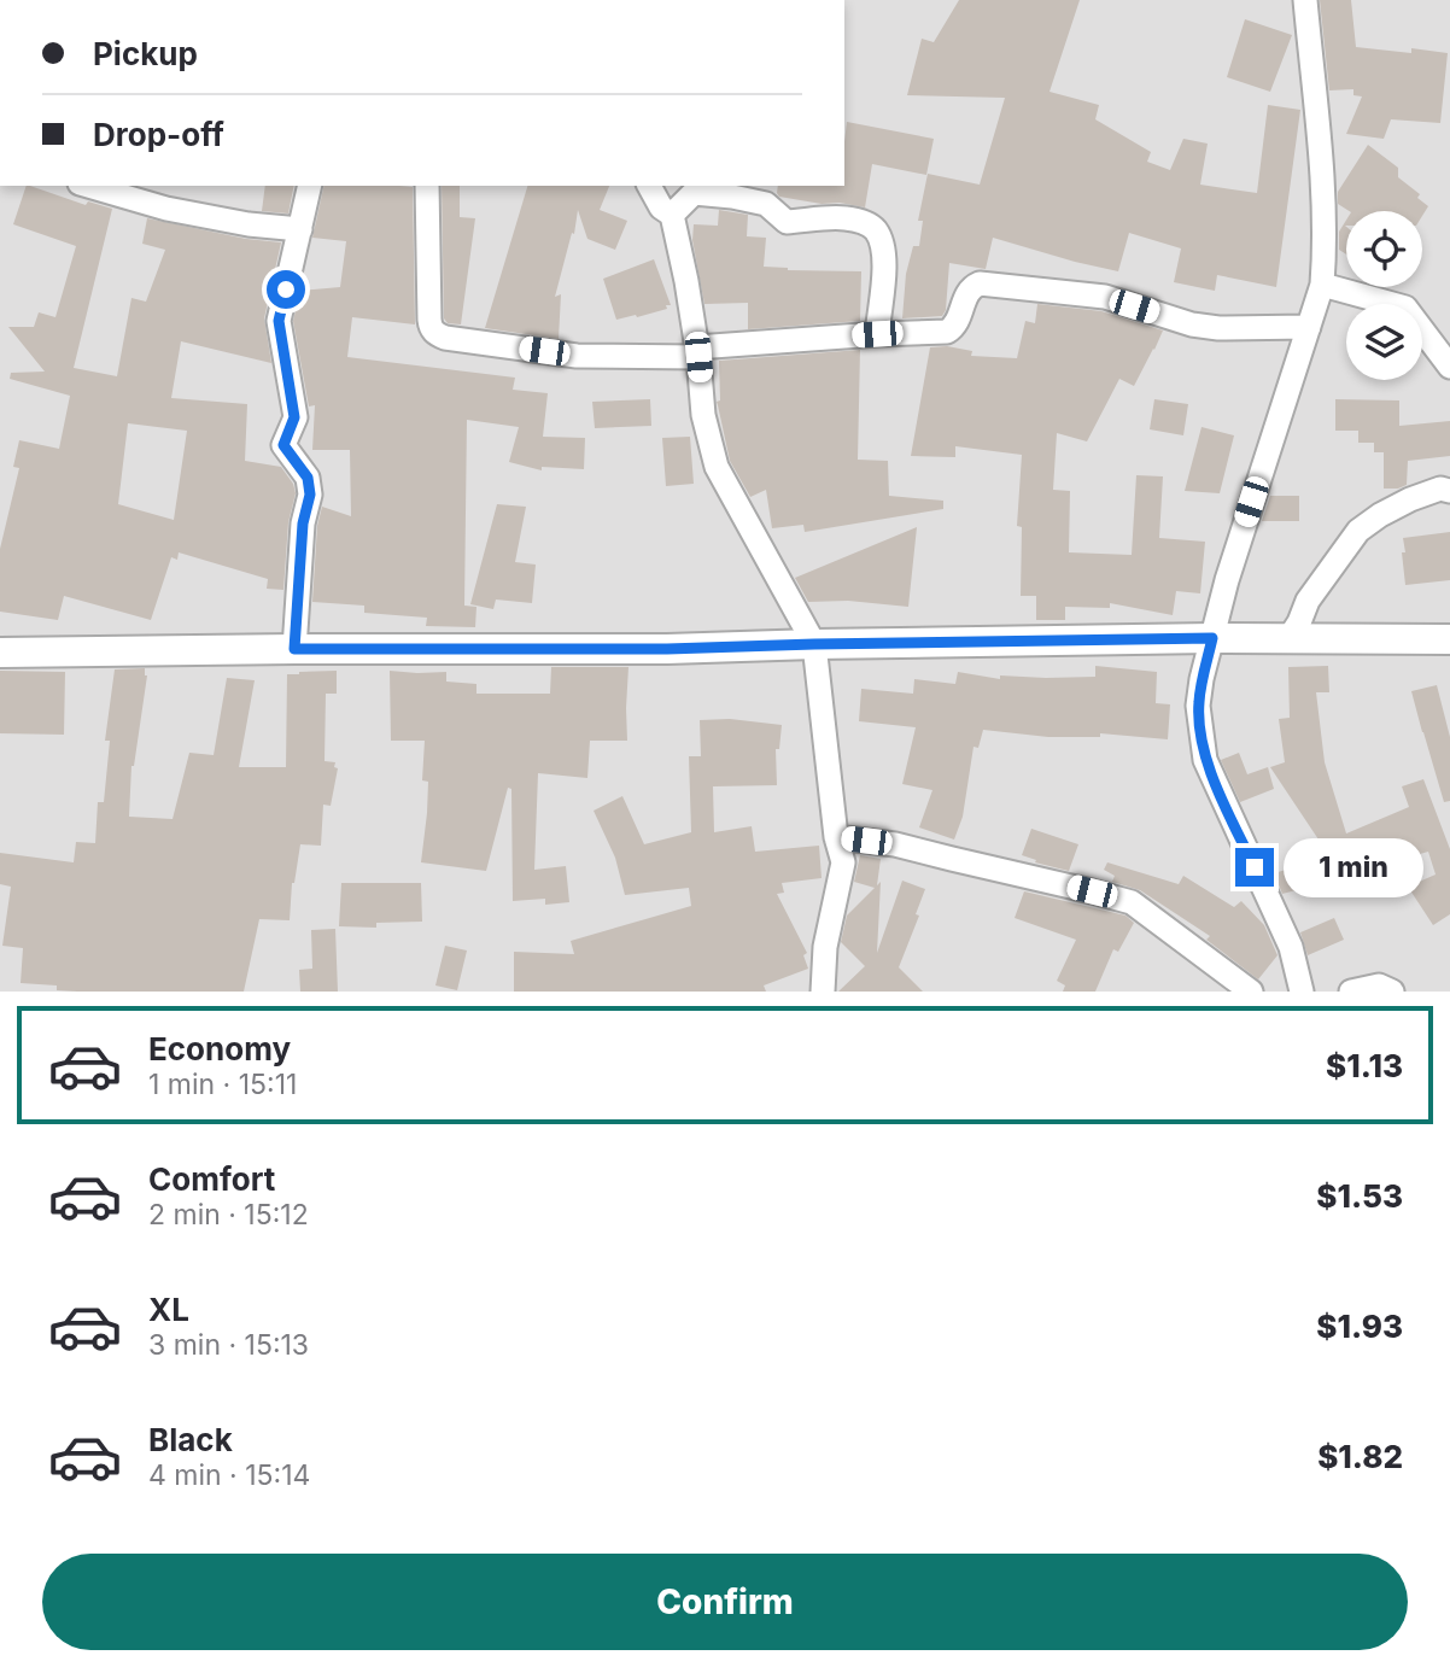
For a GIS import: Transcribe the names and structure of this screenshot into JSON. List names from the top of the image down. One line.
{"page":{"banner":["Pickup","Drop-off"],"bubble":"1 min","list":[{"name":"Economy","note":"1 min · 15:11","value":"$1.13"},{"name":"Comfort","note":"2 min · 15:12","value":"$1.53"},{"name":"XL","note":"3 min · 15:13","value":"$1.93"},{"name":"Black","note":"4 min · 15:14","value":"$1.82"}],"buttons":"Confirm"}}
